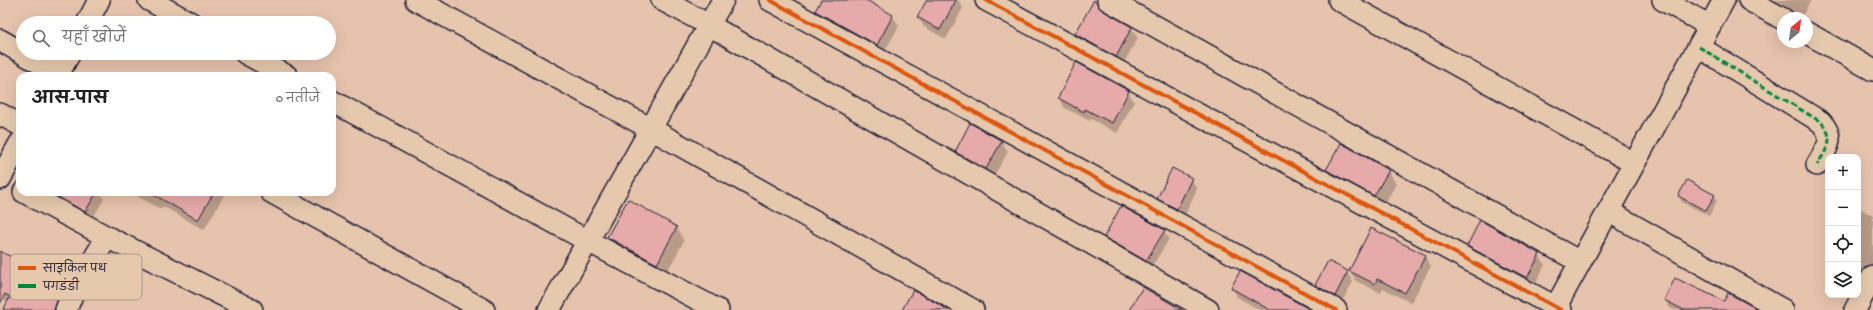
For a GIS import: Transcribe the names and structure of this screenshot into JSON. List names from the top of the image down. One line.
{"legend":["साइकिल पथ","पगडंडी"],"north":"top right","page":{"search":"यहाँ खोजें","heading":["आस-पास","0 नतीजे"],"map_buttons":["+","−"]}}
